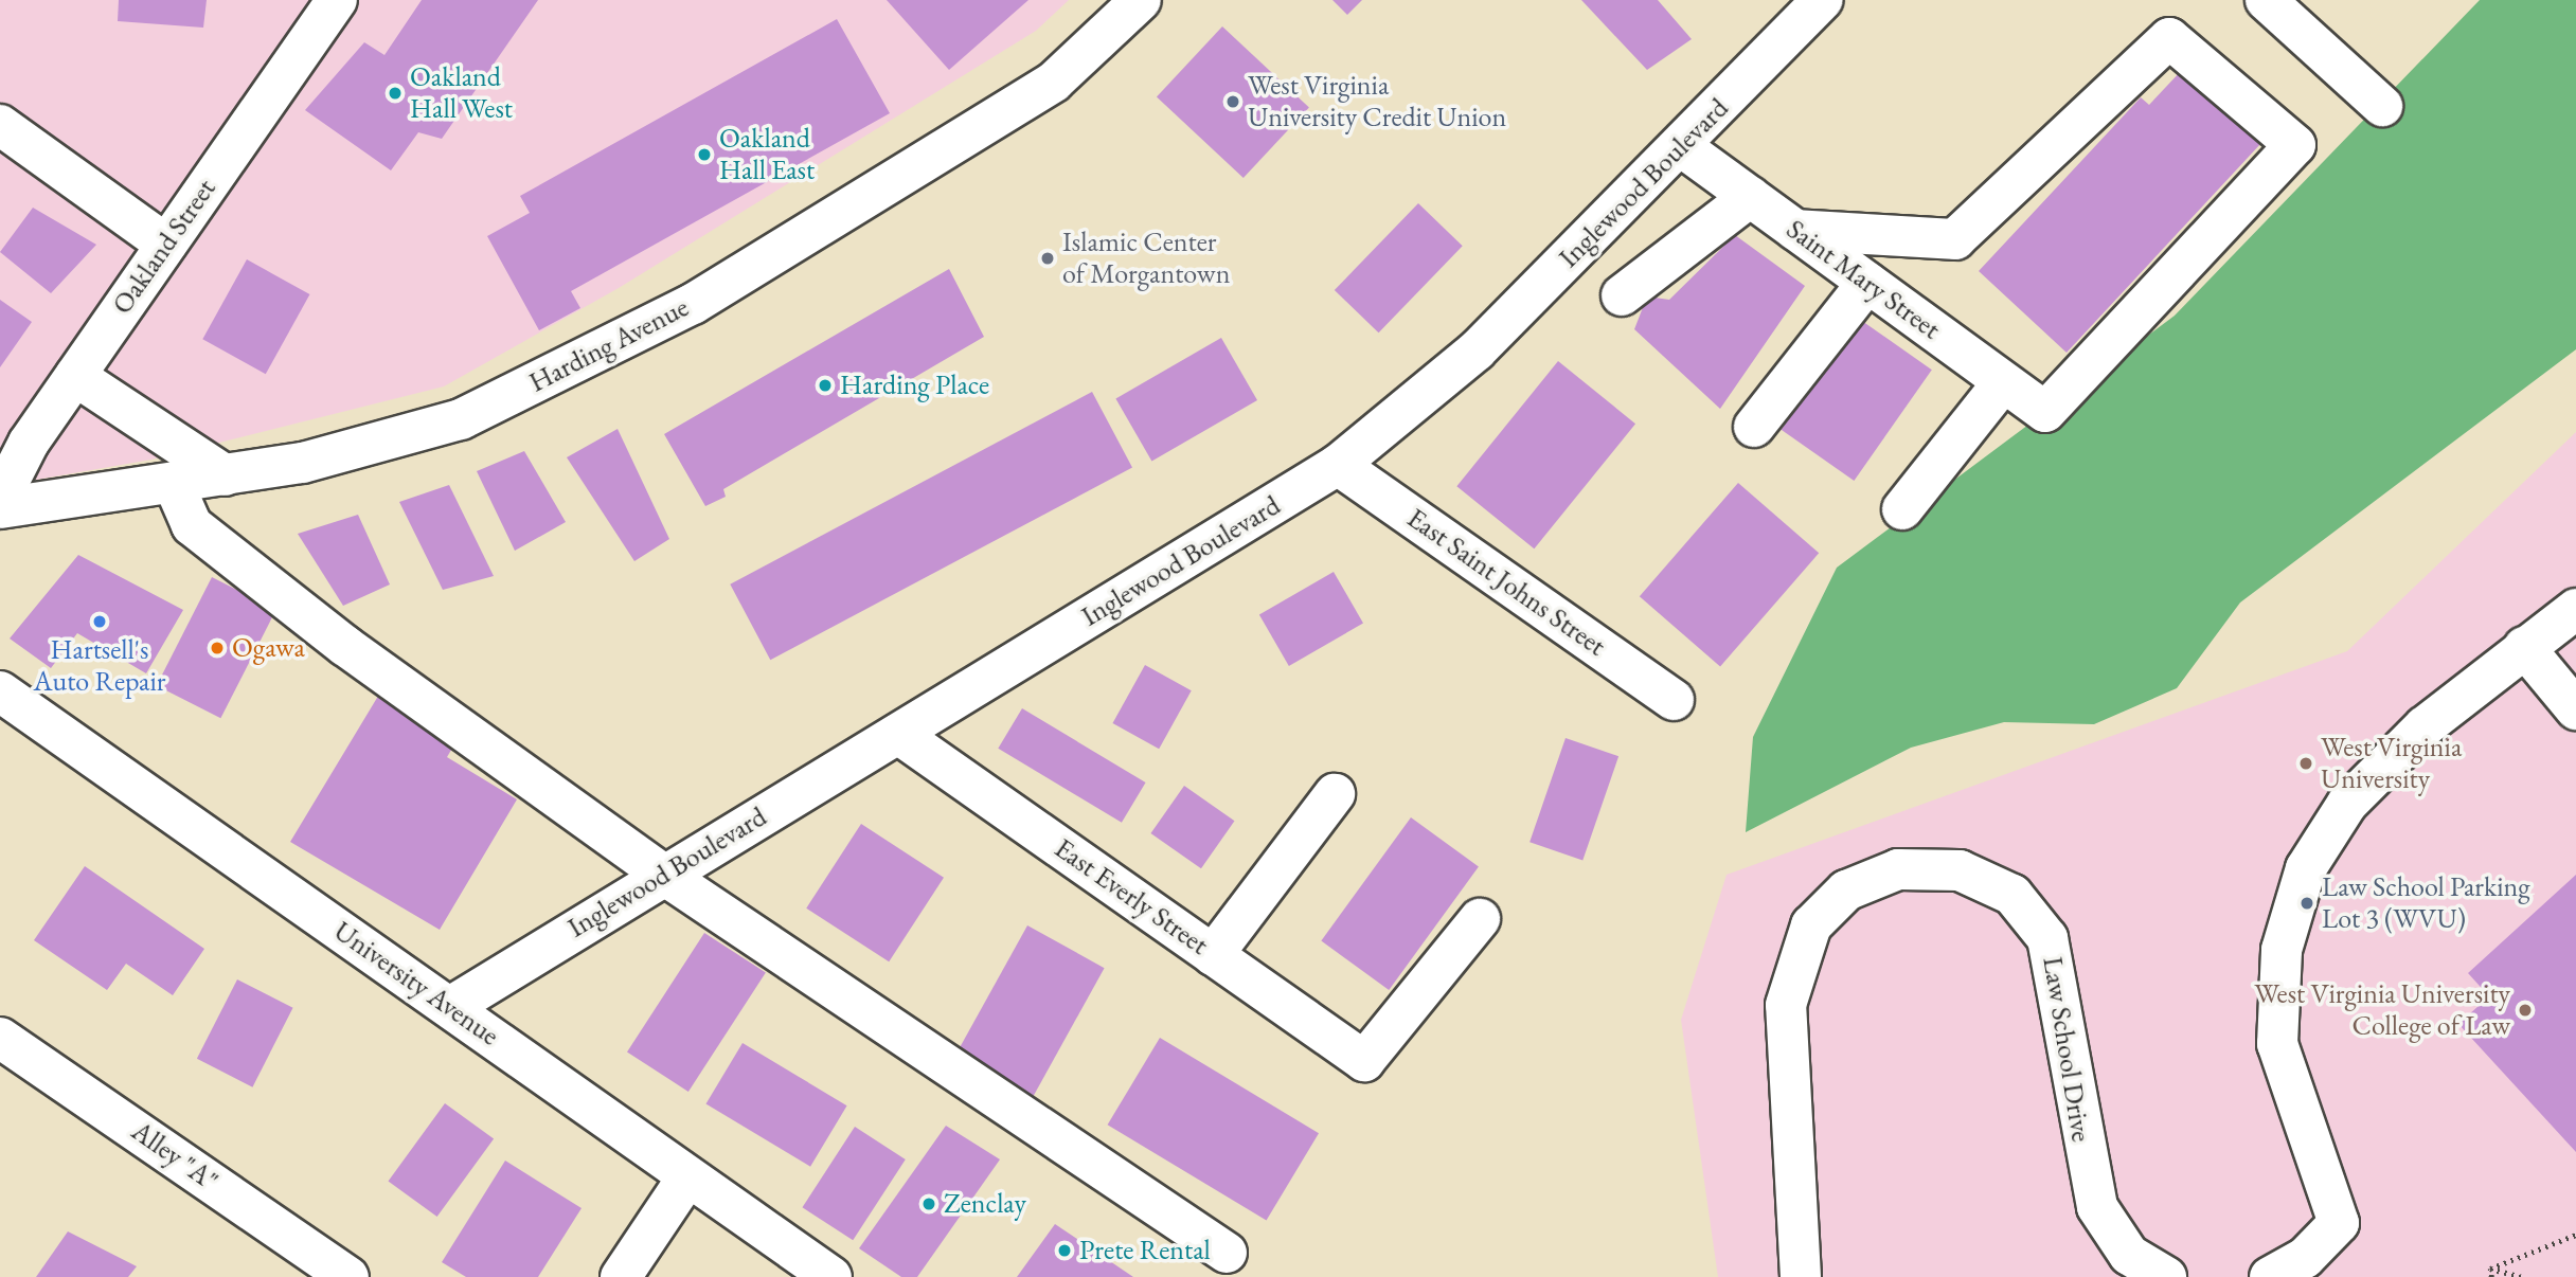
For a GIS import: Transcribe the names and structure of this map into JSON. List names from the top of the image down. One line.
{"streets":{"street":["Inglewood Boulevard","Oakland Street","Saint Mary Street","Harding Avenue","East Saint Johns Street","East Everly Street","University Avenue","Law School Drive","Alley \"A\""]},"crossings":[["Inglewood Boulevard","Saint Mary Street"],["Inglewood Boulevard","East Saint Johns Street"],["Inglewood Boulevard","East Everly Street"],["Inglewood Boulevard","University Avenue"]],"places":["Oakland Hall West","West Virginia University Credit Union","Oakland Hall East","Islamic Center of Morgantown","Harding Place","Hartsell's Auto Repair","Ogawa","West Virginia University","Law School Parking Lot 3 (WVU)","West Virginia University College of Law","Zenclay","Prete Rental"]}
